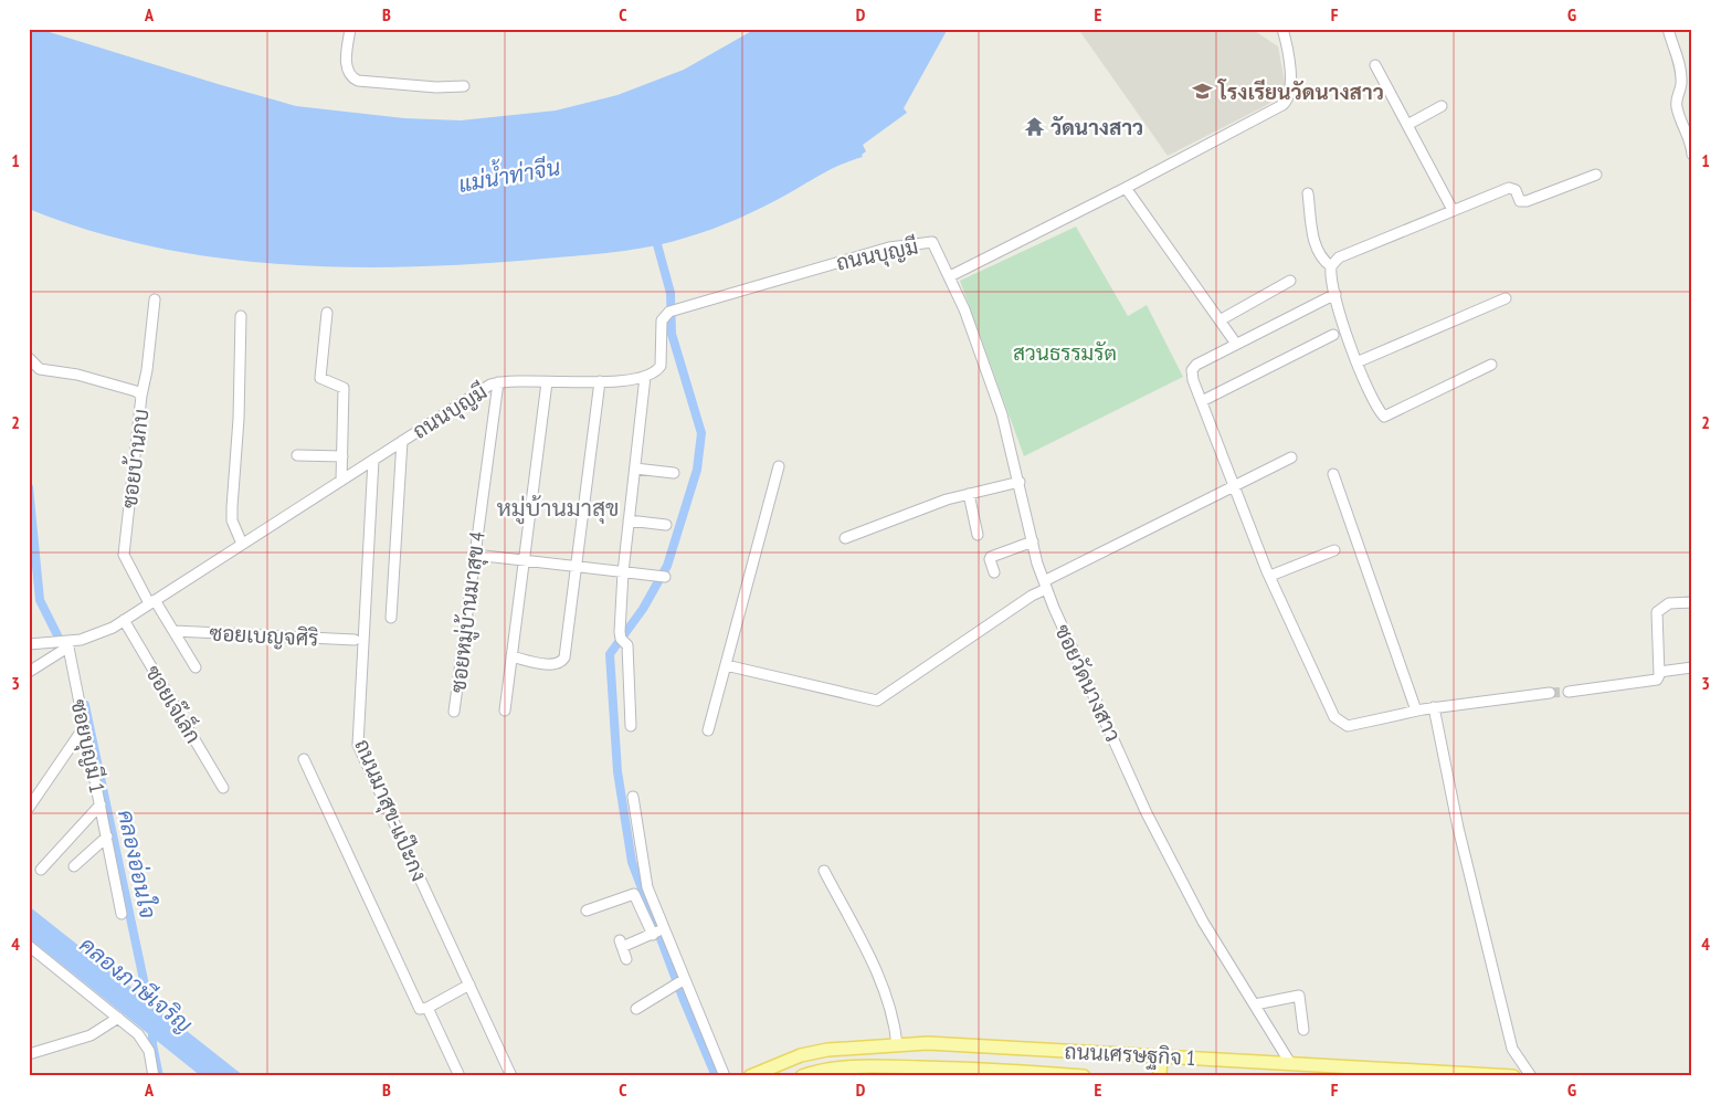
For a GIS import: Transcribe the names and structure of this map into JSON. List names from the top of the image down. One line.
{"streets":{"main road":["ถนนเศรษฐกิจ 1"],"street":["ถนนบุญมี","ซอยบ้านกบ","ซอยหมู่บ้านมาสุข 4","ซอยเบญจศิริ","ซอยวัดนางสาว","ซอยเจ๊เล็ก","ซอยบุญมี 1","ถนนมาสุข-แป๊ะกง"]},"crossings":[["ถนนบุญมี","ซอยบ้านกบ"],["ถนนบุญมี","ซอยหมู่บ้านมาสุข 4"],["ถนนบุญมี","ซอยเบญจศิริ"],["ถนนบุญมี","ซอยวัดนางสาว"],["ถนนบุญมี","ซอยเจ๊เล็ก"],["ถนนบุญมี","ซอยบุญมี 1"],["ถนนบุญมี","ถนนมาสุข-แป๊ะกง"],["ซอยบ้านกบ","ซอยเบญจศิริ"],["ซอยวัดนางสาว","ถนนเศรษฐกิจ 1"]],"districts":["หมู่บ้านมาสุข"],"water":["แม่น้ำท่าจีน","คลองอ่อนใจ","คลองภาษีเจริญ"],"parks":["สวนธรรมรัต"],"places":{"school or university":["โรงเรียนวัดนางสาว"],"temple":["วัดนางสาว"]},"grid":{"columns":["A","B","C","D","E","F","G"],"rows":["1","2","3","4"]}}
